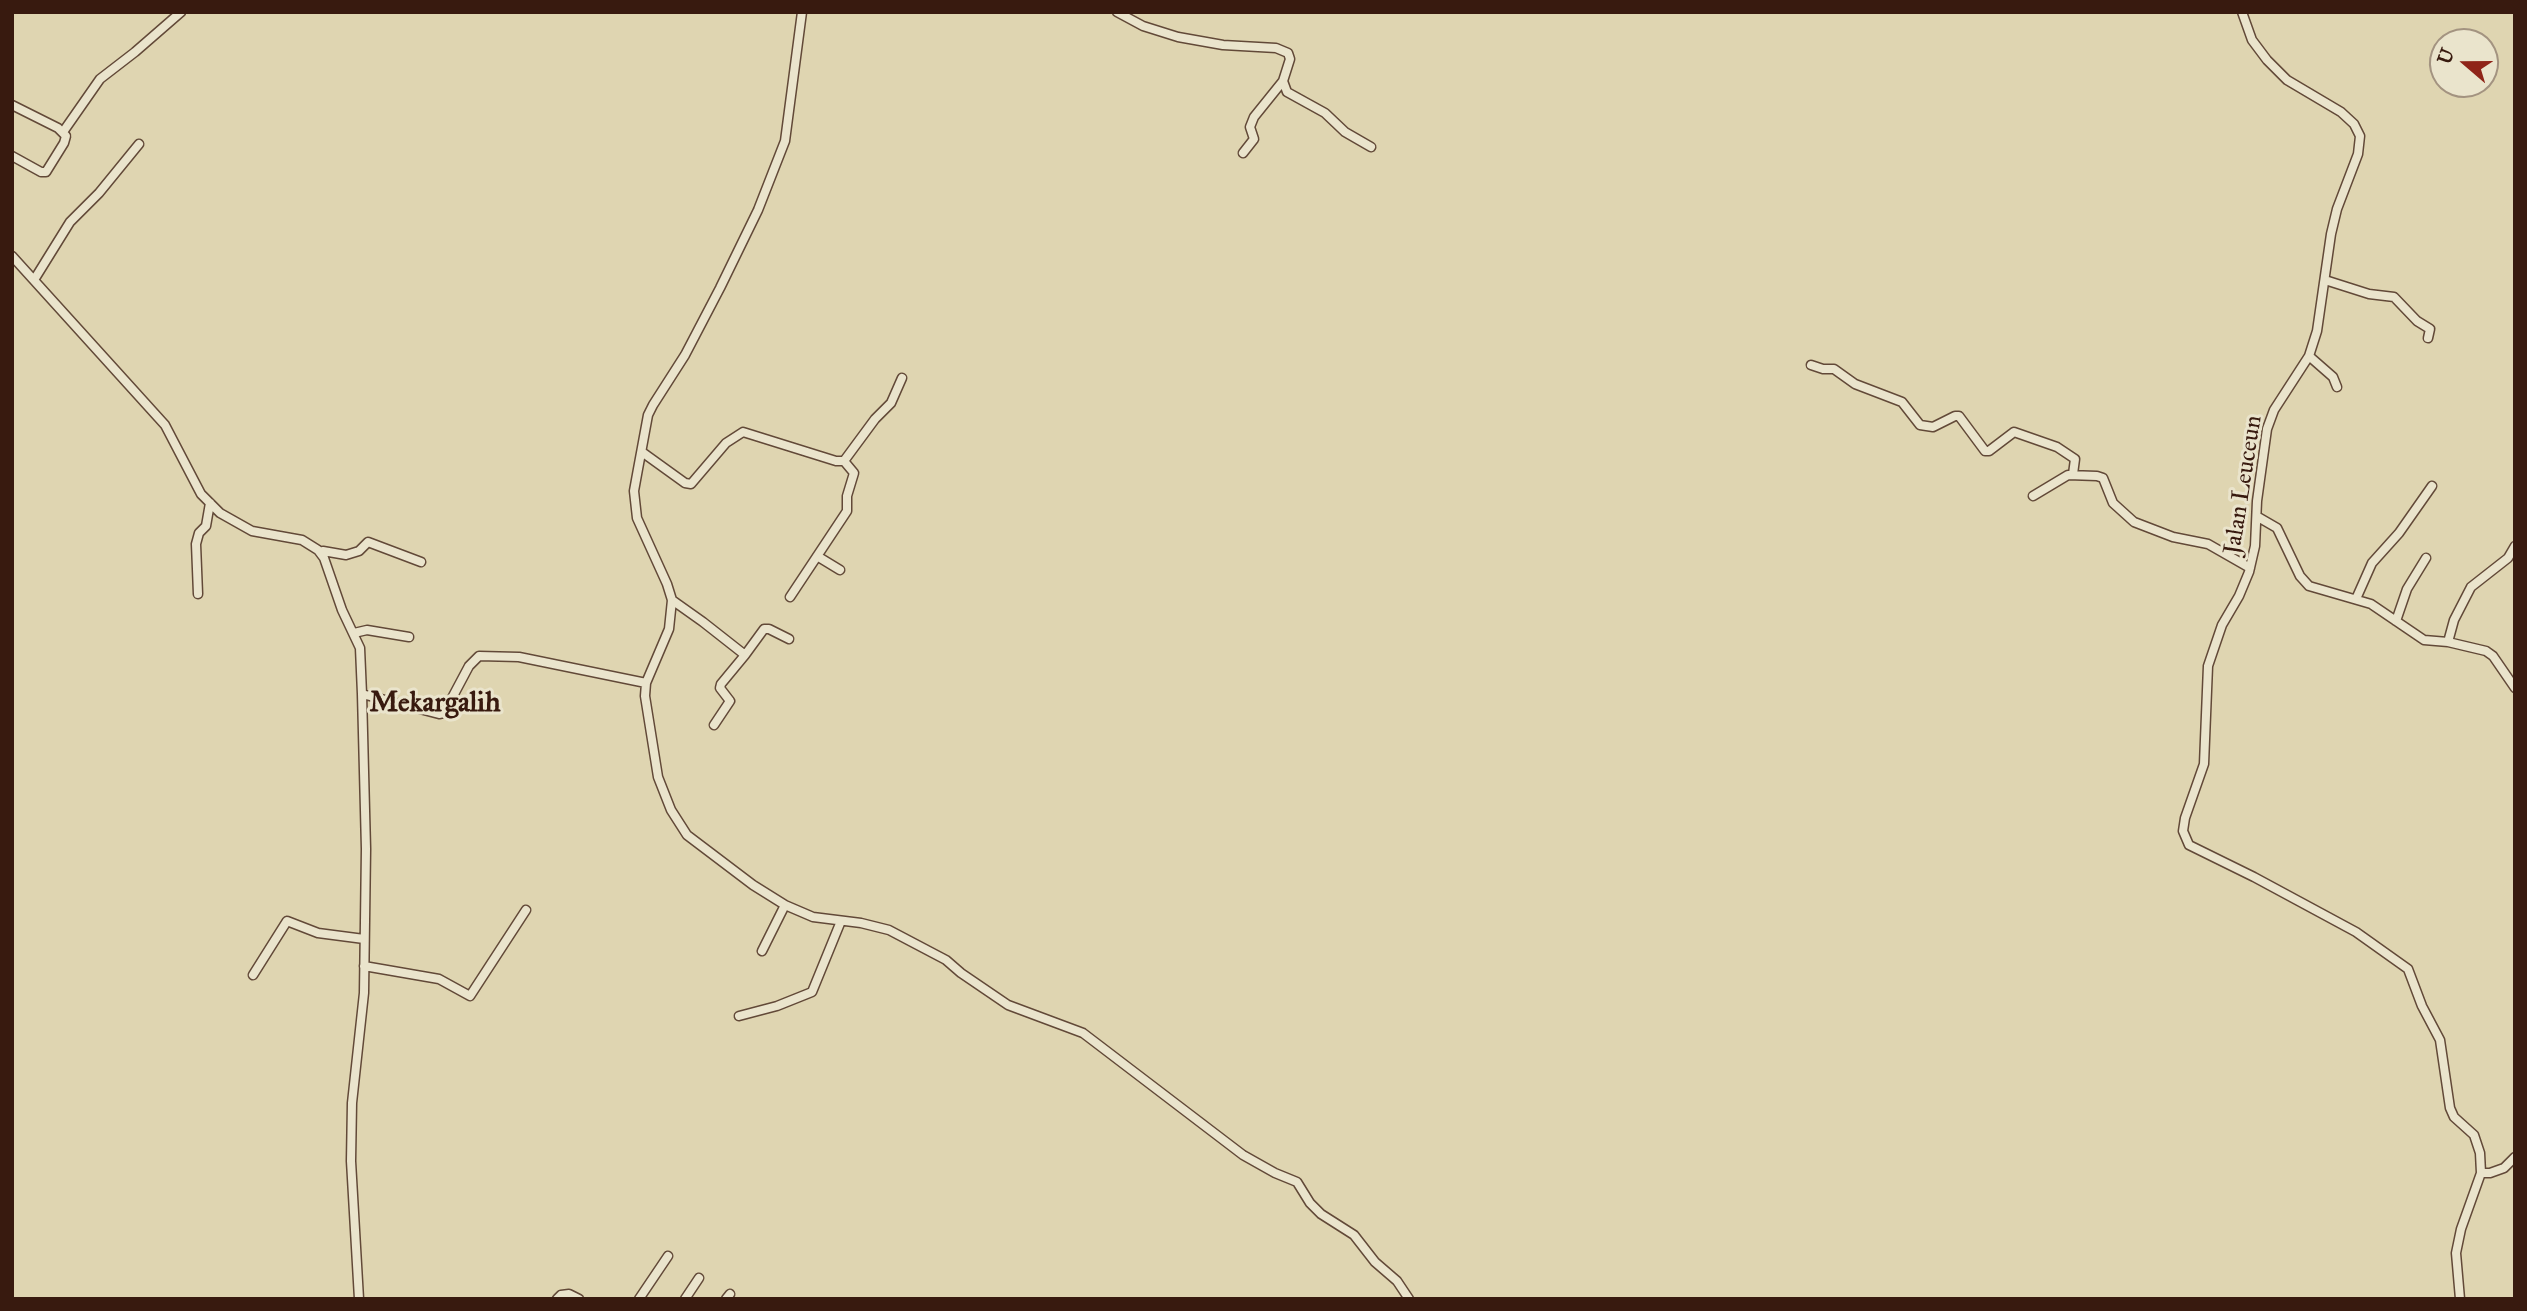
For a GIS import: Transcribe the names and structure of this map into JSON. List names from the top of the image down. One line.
{"streets":{"street":["Jalan Leuceun"]},"districts":["Mekargalih"],"north":"left"}
